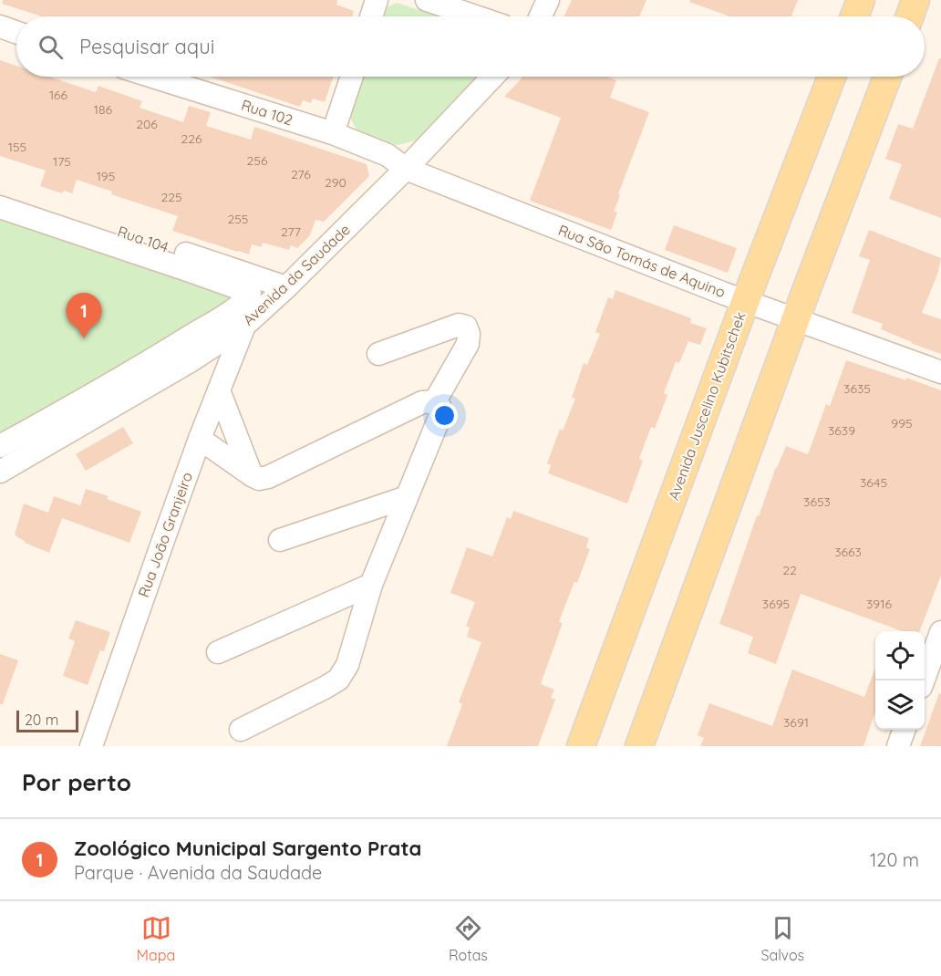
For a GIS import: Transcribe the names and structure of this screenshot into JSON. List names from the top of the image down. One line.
{"streets":{"main road":["Avenida Juscelino Kubitschek"],"street":["Rua 102","Rua 104","Rua São Tomás de Aquino","Avenida da Saudade","Rua João Granjeiro"]},"crossings":[["Rua 102","Rua São Tomás de Aquino"],["Rua 102","Avenida da Saudade"],["Rua 104","Avenida da Saudade"],["Rua São Tomás de Aquino","Avenida da Saudade"],["Rua São Tomás de Aquino","Avenida Juscelino Kubitschek"],["Avenida da Saudade","Rua João Granjeiro"]],"house_numbers":["166","186","206","226","155","256","175","276","195","290","225","255","277","3635","995","3639","3645","3653","3663","22","3695","3916","3691"],"scale_bar":"20 m","page":{"search":"Pesquisar aqui","pins":"1","scale":"20 m","heading":"Por perto","list":[{"mark":"1","name":"Zoológico Municipal Sargento Prata","note":"Parque · Avenida da Saudade","value":"120 m"}],"nav":["Mapa","Rotas","Salvos"]}}
